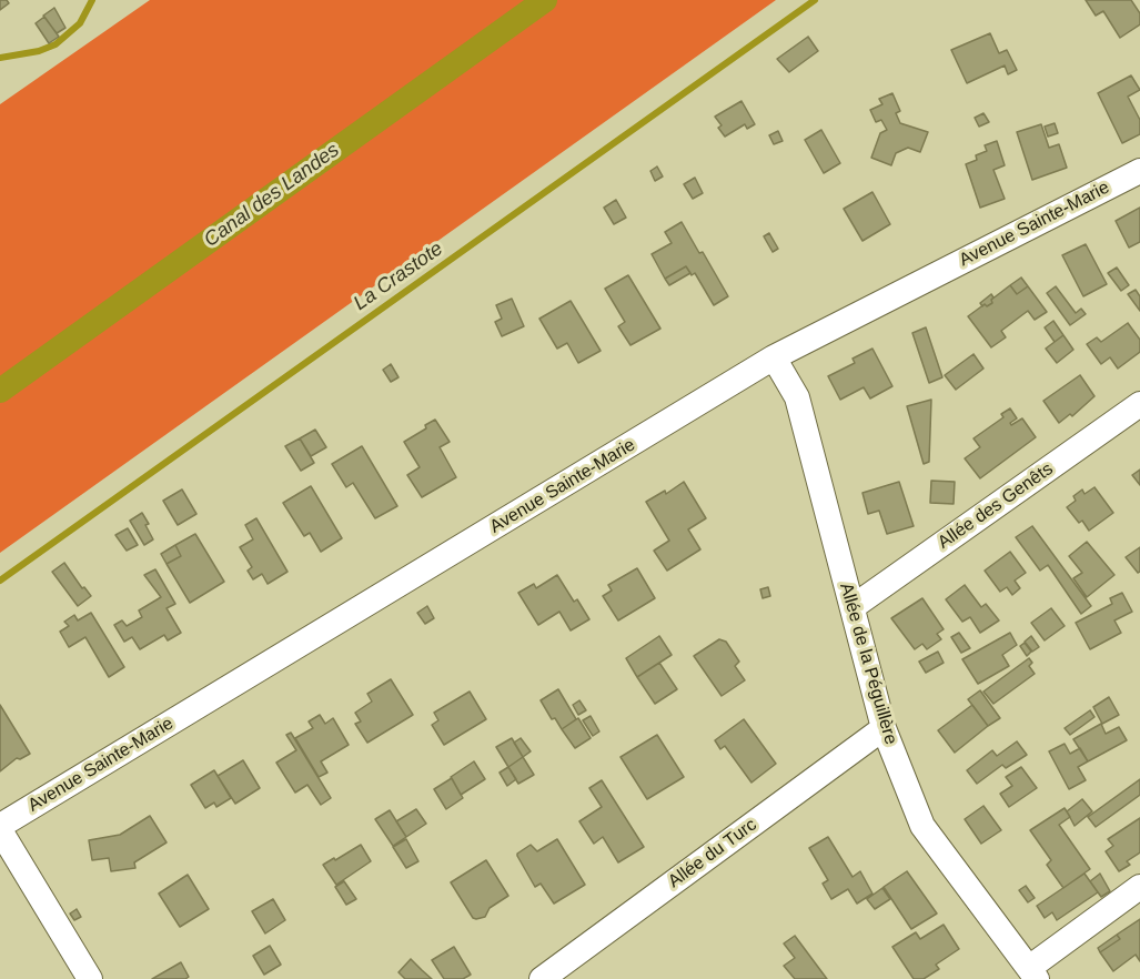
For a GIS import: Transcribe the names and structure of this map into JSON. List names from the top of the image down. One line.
{"streets":{"street":["Avenue Sainte-Marie","Allée des Genêts","Allée de la Péguillère","Allée du Turc"]},"crossings":[["Avenue Sainte-Marie","Allée de la Péguillère"],["Allée des Genêts","Allée de la Péguillère"],["Allée de la Péguillère","Allée du Turc"]],"water":["Canal des Landes","La Crastote"]}
